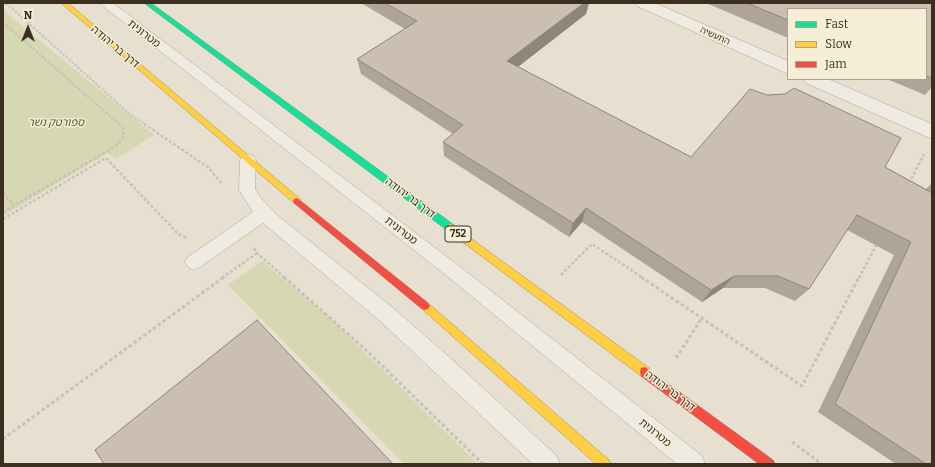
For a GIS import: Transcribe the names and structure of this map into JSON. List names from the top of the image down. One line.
{"streets":{"main road":["דרך בר יהודה","752"],"street":["התעשיה"],"lane":["מטרונית"]},"parks":["ספורטק נשר"],"legend":["Fast","Slow","Jam"],"north":"top"}
